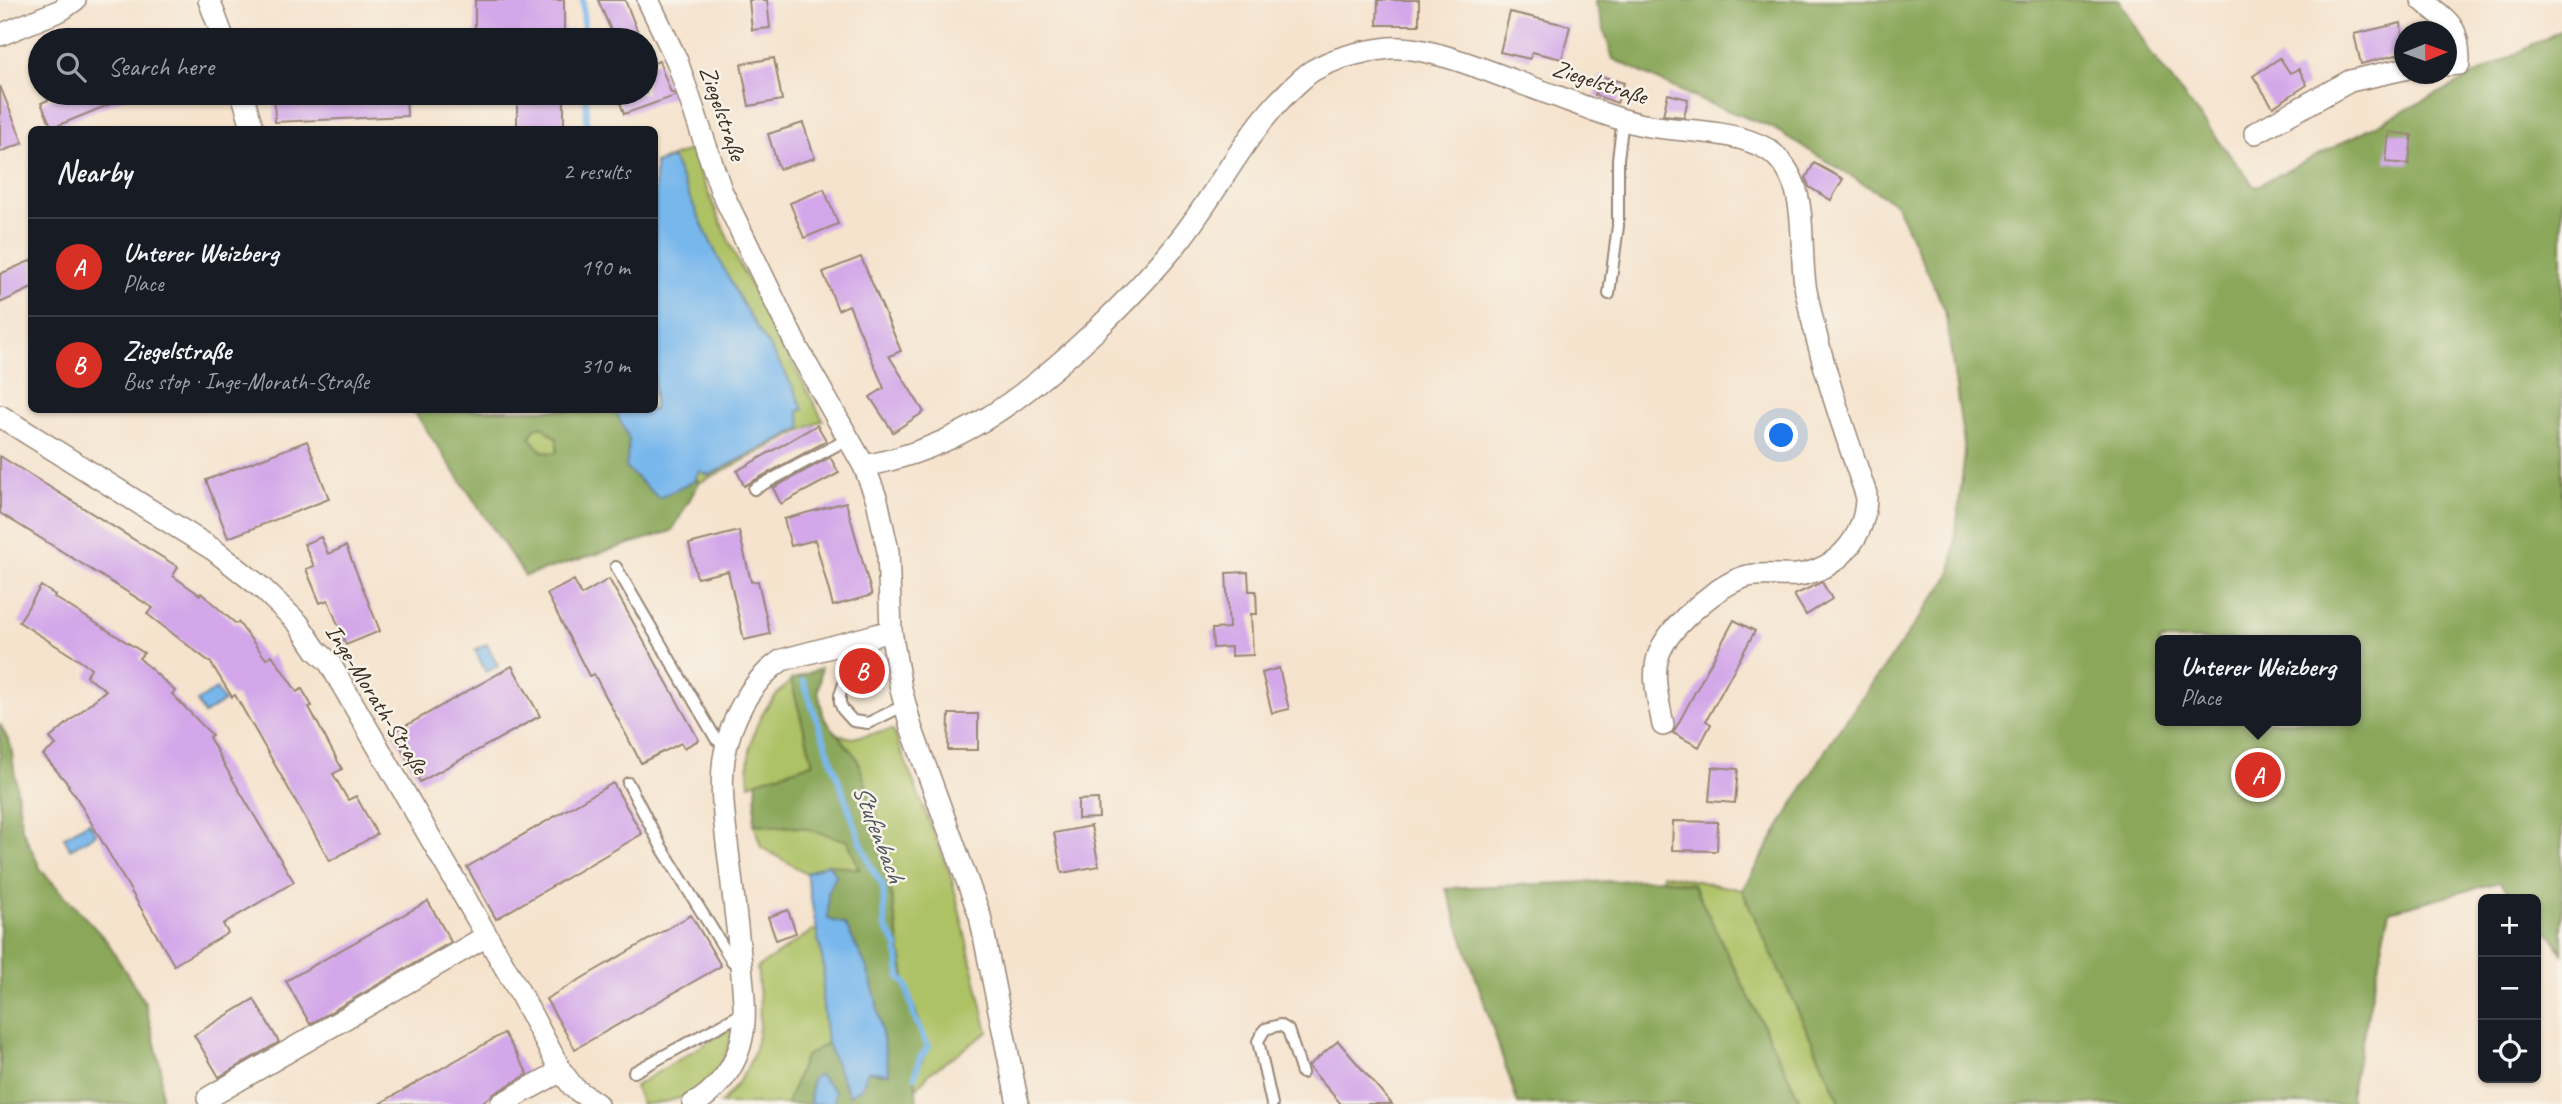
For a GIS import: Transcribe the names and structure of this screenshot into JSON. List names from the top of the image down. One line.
{"streets":{"street":["Ziegelstraße","Inge-Morath-Straße"]},"water":["Stufenbach"],"north":"right","page":{"search":"Search here","heading":["Nearby","2 results"],"list":[{"mark":"A","name":"Unterer Weizberg","note":"Place","value":"190 m"},{"mark":"B","name":"Ziegelstraße","note":"Bus stop · Inge-Morath-Straße","value":"310 m"}],"popup":["Unterer Weizberg","Place"],"pins":["B","A"],"map_buttons":["+","−"]}}
